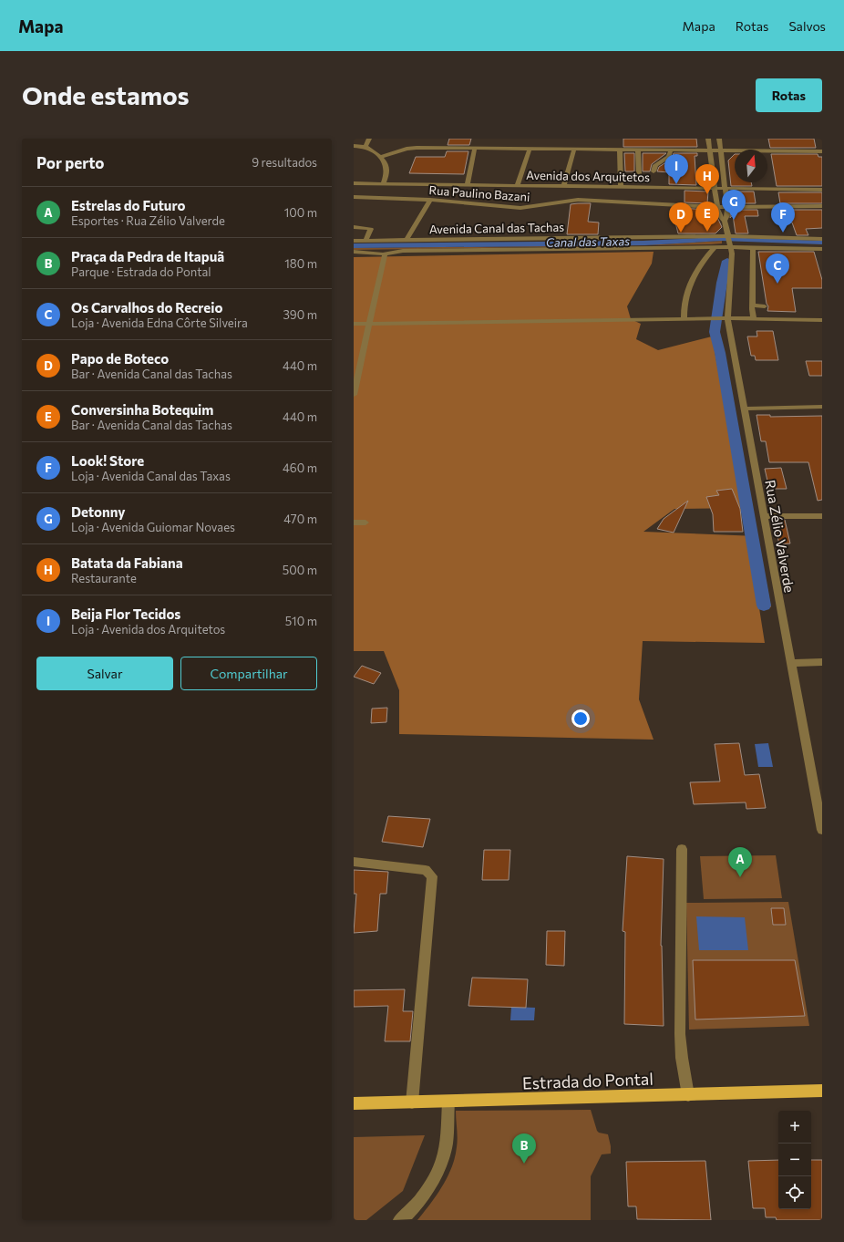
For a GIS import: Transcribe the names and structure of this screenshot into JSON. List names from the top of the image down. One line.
{"streets":{"main road":["Estrada do Pontal"],"street":["Avenida dos Arquitetos","Rua Paulino Bazani","Avenida Canal das Tachas","Rua Zélio Valverde"]},"crossings":[["Avenida Canal das Tachas","Rua Zélio Valverde"]],"water":["Canal das Taxas"],"north":"top","page":{"header":"Mapa","nav":["Mapa","Rotas","Salvos"],"buttons":["Rotas",["Salvar","Compartilhar"]],"title":"Onde estamos","heading":["Por perto","9 resultados"],"pins":["I","H","G","E","D","F","C","A","B"],"list":[{"mark":"A","name":"Estrelas do Futuro","note":"Esportes · Rua Zélio Valverde","value":"100 m"},{"mark":"B","name":"Praça da Pedra de Itapuã","note":"Parque · Estrada do Pontal","value":"180 m"},{"mark":"C","name":"Os Carvalhos do Recreio","note":"Loja · Avenida Edna Côrte Silveira","value":"390 m"},{"mark":"D","name":"Papo de Boteco","note":"Bar · Avenida Canal das Tachas","value":"440 m"},{"mark":"E","name":"Conversinha Botequim","note":"Bar · Avenida Canal das Tachas","value":"440 m"},{"mark":"F","name":"Look! Store","note":"Loja · Avenida Canal das Taxas","value":"460 m"},{"mark":"G","name":"Detonny","note":"Loja · Avenida Guiomar Novaes","value":"470 m"},{"mark":"H","name":"Batata da Fabiana","note":"Restaurante","value":"500 m"},{"mark":"I","name":"Beija Flor Tecidos","note":"Loja · Avenida dos Arquitetos","value":"510 m"}],"map_buttons":["+","−"]}}
